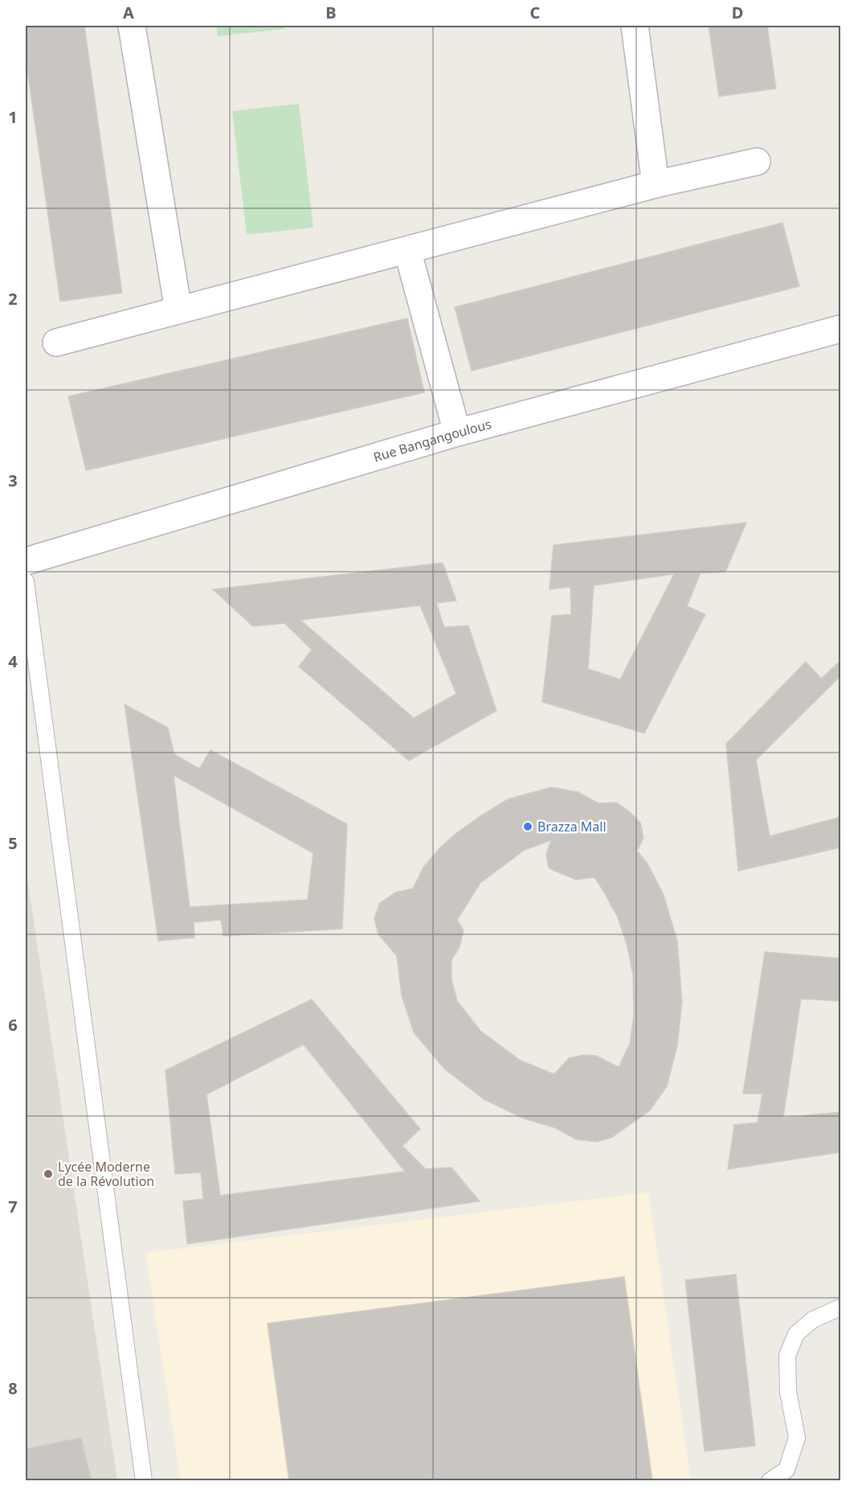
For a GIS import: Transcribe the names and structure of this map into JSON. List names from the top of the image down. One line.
{"streets":{"street":["Rue Bangangoulous"]},"places":["Brazza Mall","Lycée Moderne de la Révolution"],"grid":{"columns":["A","B","C","D"],"rows":["1","2","3","4","5","6","7","8"]}}
